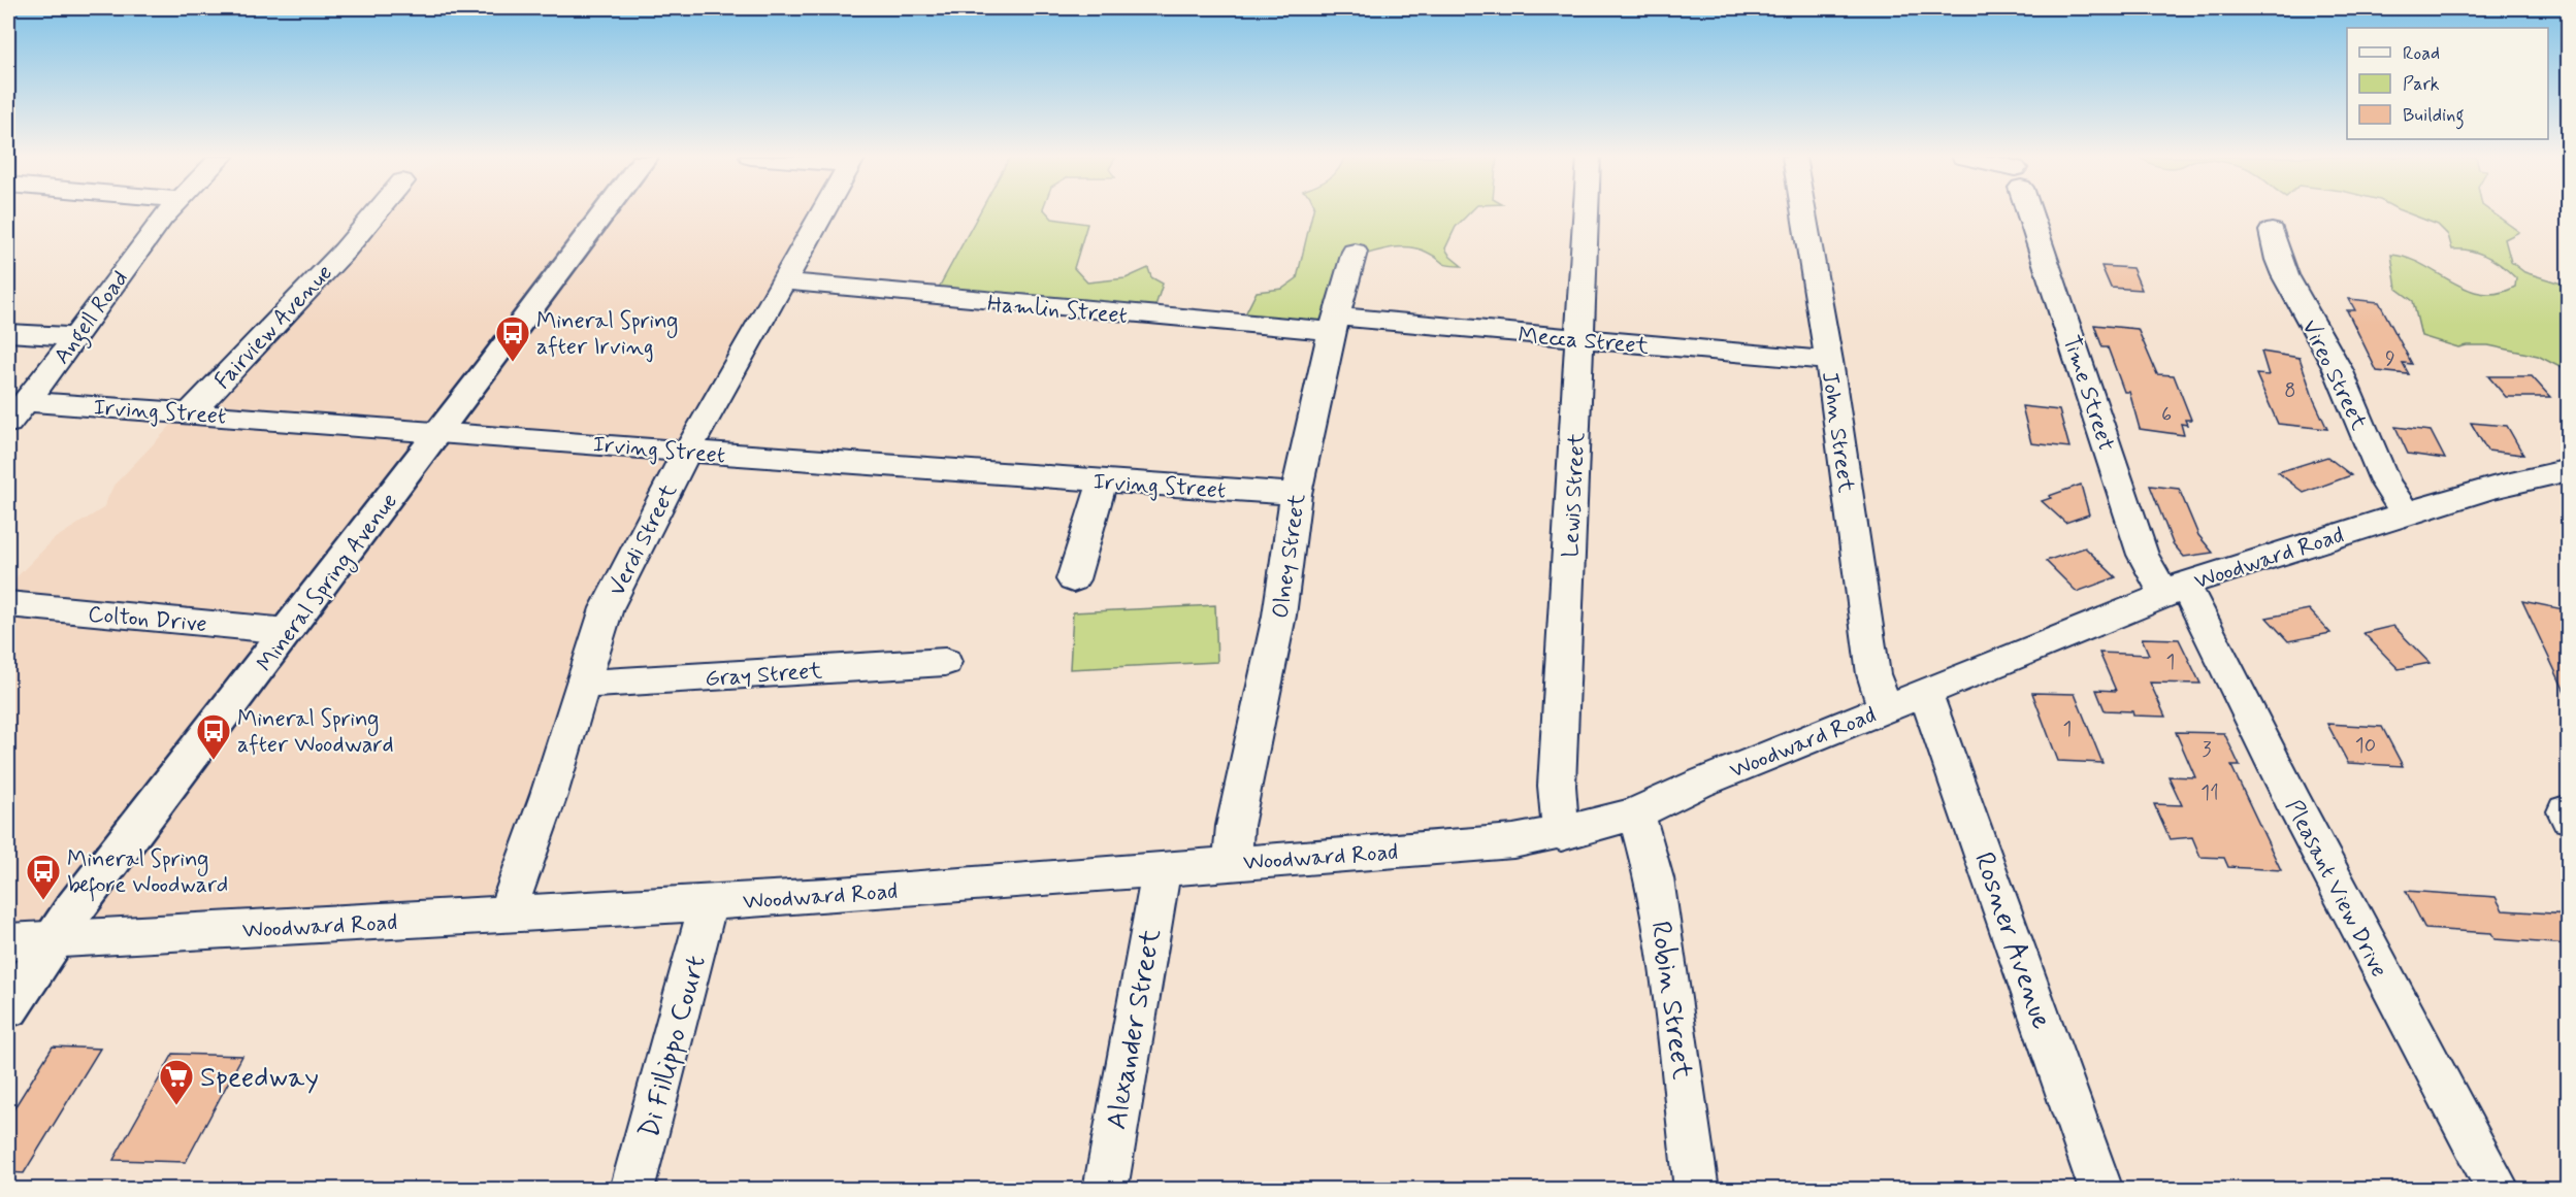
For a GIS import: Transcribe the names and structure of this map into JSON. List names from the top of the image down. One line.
{"streets":{"main road":["Mineral Spring Avenue"],"street":["Hamlin Street","Angell Road","Fairview Avenue","Mecca Street","Vireo Street","Time Street","Irving Street","John Street","Lewis Street","Verdi Street","Olney Street","Woodward Road","Colton Drive","Gray Street","Pleasant View Drive","Rosner Avenue","Robin Street","Alexander Street","Di Fillippo Court"]},"crossings":[["Hamlin Street","Mecca Street"],["Hamlin Street","Verdi Street"],["Hamlin Street","Olney Street"],["Angell Road","Irving Street"],["Fairview Avenue","Irving Street"],["Mecca Street","John Street"],["Mecca Street","Lewis Street"],["Mecca Street","Olney Street"],["Vireo Street","Woodward Road"],["Time Street","Woodward Road"],["Time Street","Pleasant View Drive"],["Irving Street","Verdi Street"],["Irving Street","Olney Street"],["Irving Street","Mineral Spring Avenue"],["John Street","Woodward Road"],["Lewis Street","Woodward Road"],["Verdi Street","Woodward Road"],["Verdi Street","Gray Street"],["Olney Street","Woodward Road"],["Woodward Road","Mineral Spring Avenue"],["Woodward Road","Pleasant View Drive"],["Woodward Road","Rosner Avenue"],["Woodward Road","Robin Street"],["Woodward Road","Alexander Street"],["Woodward Road","Di Fillippo Court"],["Mineral Spring Avenue","Colton Drive"]],"places":{"bus stop":["Mineral Spring after Irving","Mineral Spring after Woodward","Mineral Spring before Woodward"],"supermarket":["Speedway"]},"house_numbers":["9","8","6","1","1","10","3","11"],"legend":["Road","Park","Building"]}
